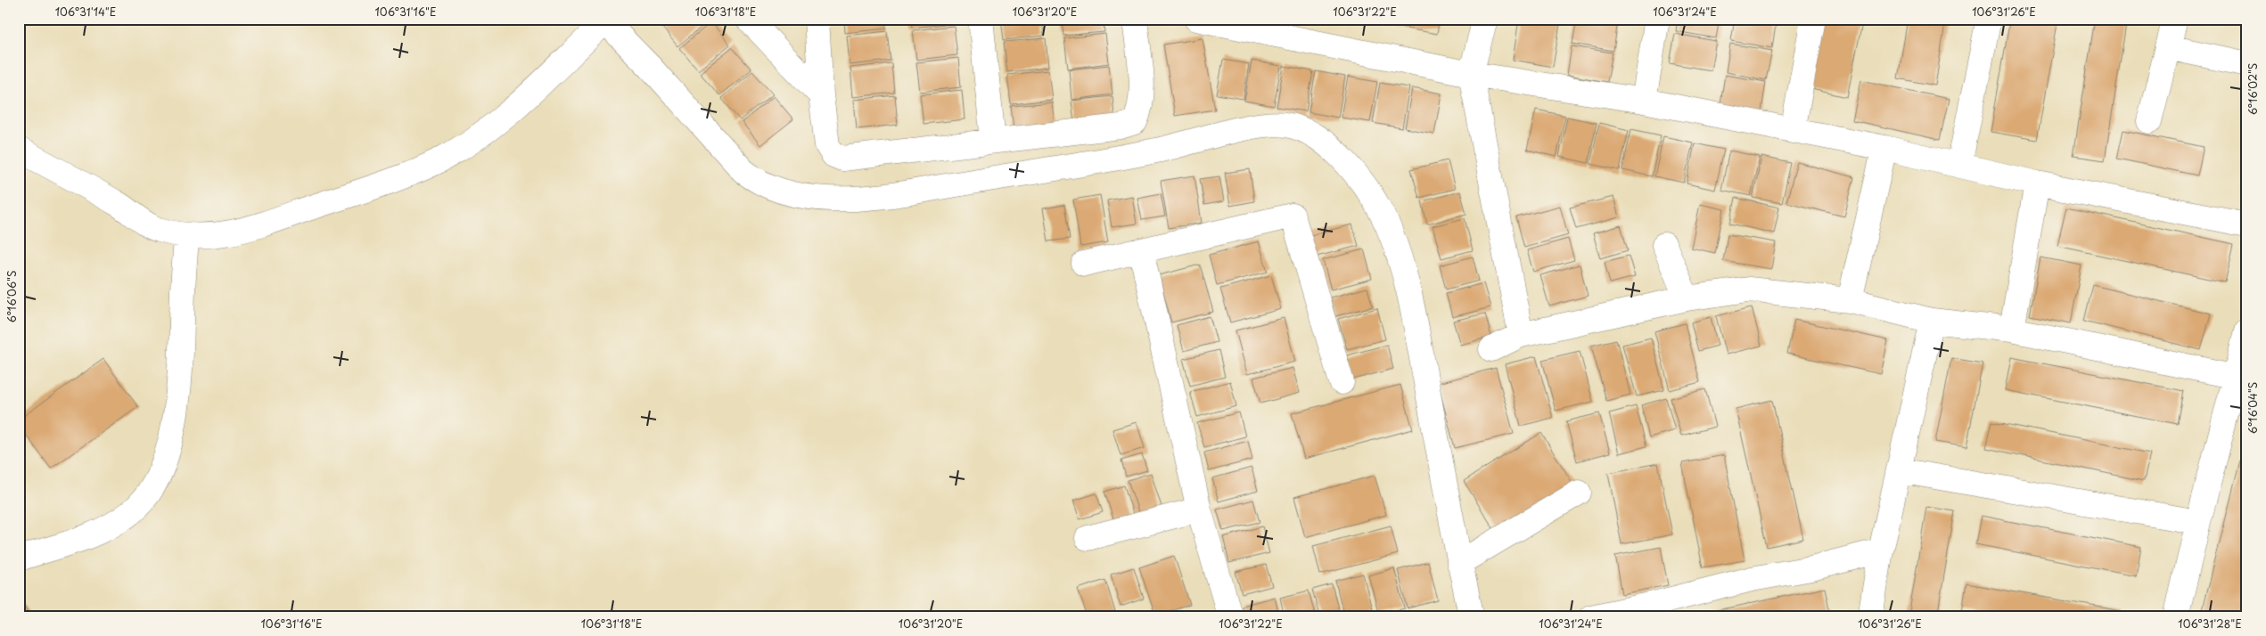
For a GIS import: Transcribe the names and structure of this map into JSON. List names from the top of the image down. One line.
{"coordinates":["106°31'14\"E","106°31'16\"E","106°31'18\"E","106°31'20\"E","106°31'22\"E","106°31'24\"E","106°31'26\"E","6°16'02\"S","6°16'06\"S","6°16'04\"S","106°31'28\"E"]}
